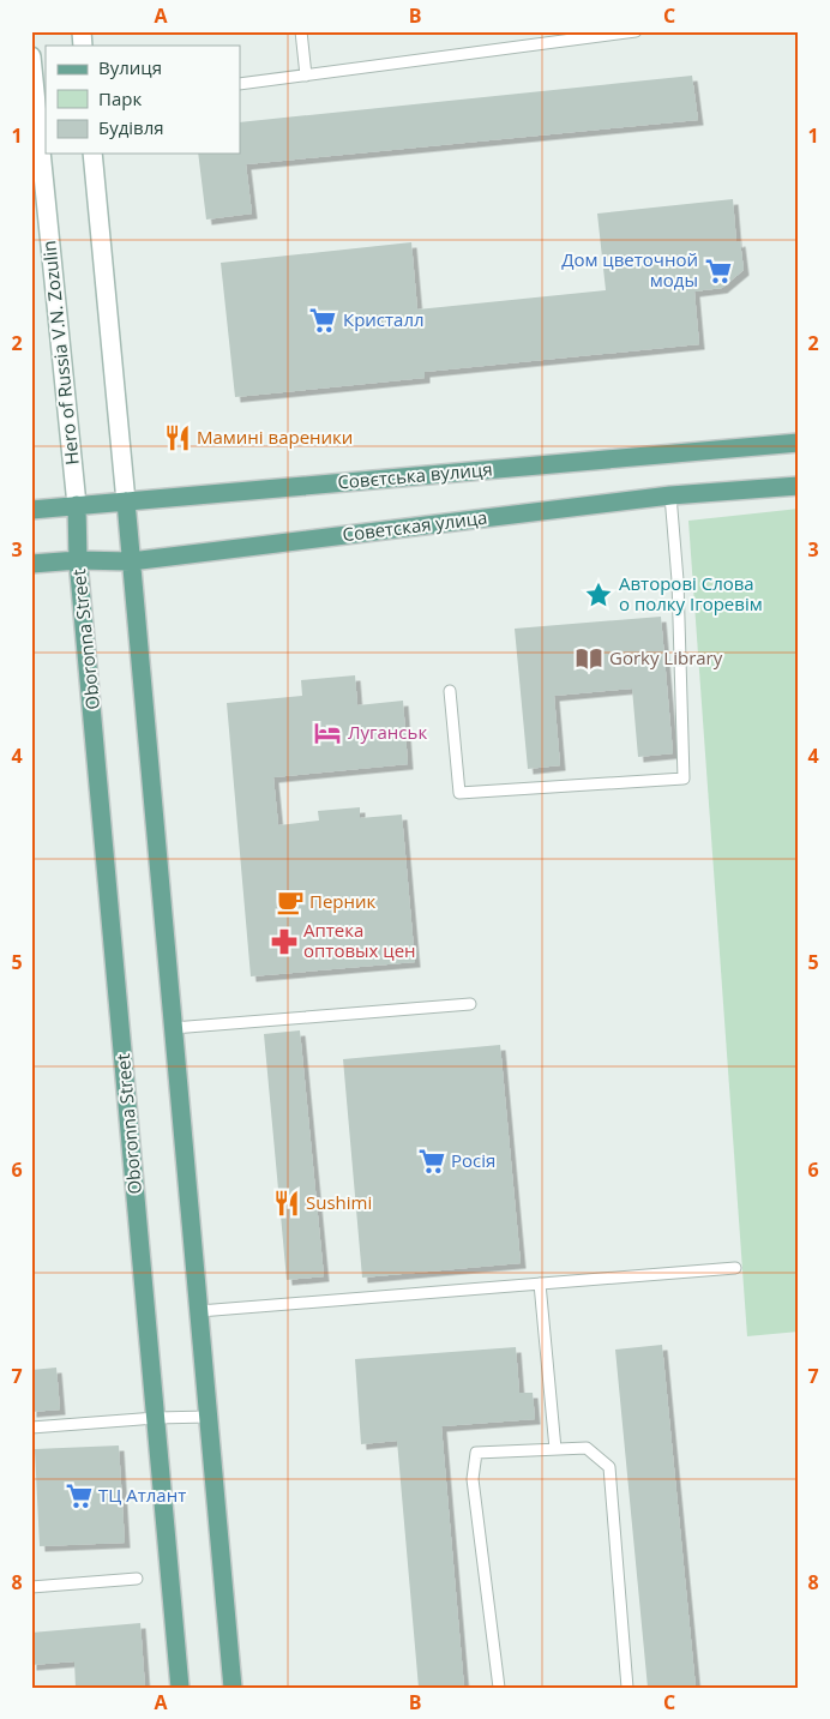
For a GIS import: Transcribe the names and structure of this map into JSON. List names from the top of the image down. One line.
{"streets":{"main road":["Hero of Russia V.N. Zozulin","Совєтська вулиця","Советская улица","Oboronna Street"]},"crossings":[["Hero of Russia V.N. Zozulin","Совєтська вулиця"],["Hero of Russia V.N. Zozulin","Oboronna Street"],["Совєтська вулиця","Oboronna Street"],["Советская улица","Oboronna Street"]],"places":{"supermarket":["Дом цветочной моды","Кристалл","Росія","ТЦ Атлант"],"restaurant":["Мамині вареники","Sushimi"],"place":["Авторові Слова о полку Ігоревім"],"library":["Gorky Library"],"hotel":["Луганськ"],"cafe":["Перник"],"pharmacy":["Аптека оптовых цен"]},"legend":["Вулиця","Парк","Будівля"],"grid":{"columns":["A","B","C"],"rows":["1","2","3","4","5","6","7","8"]}}
